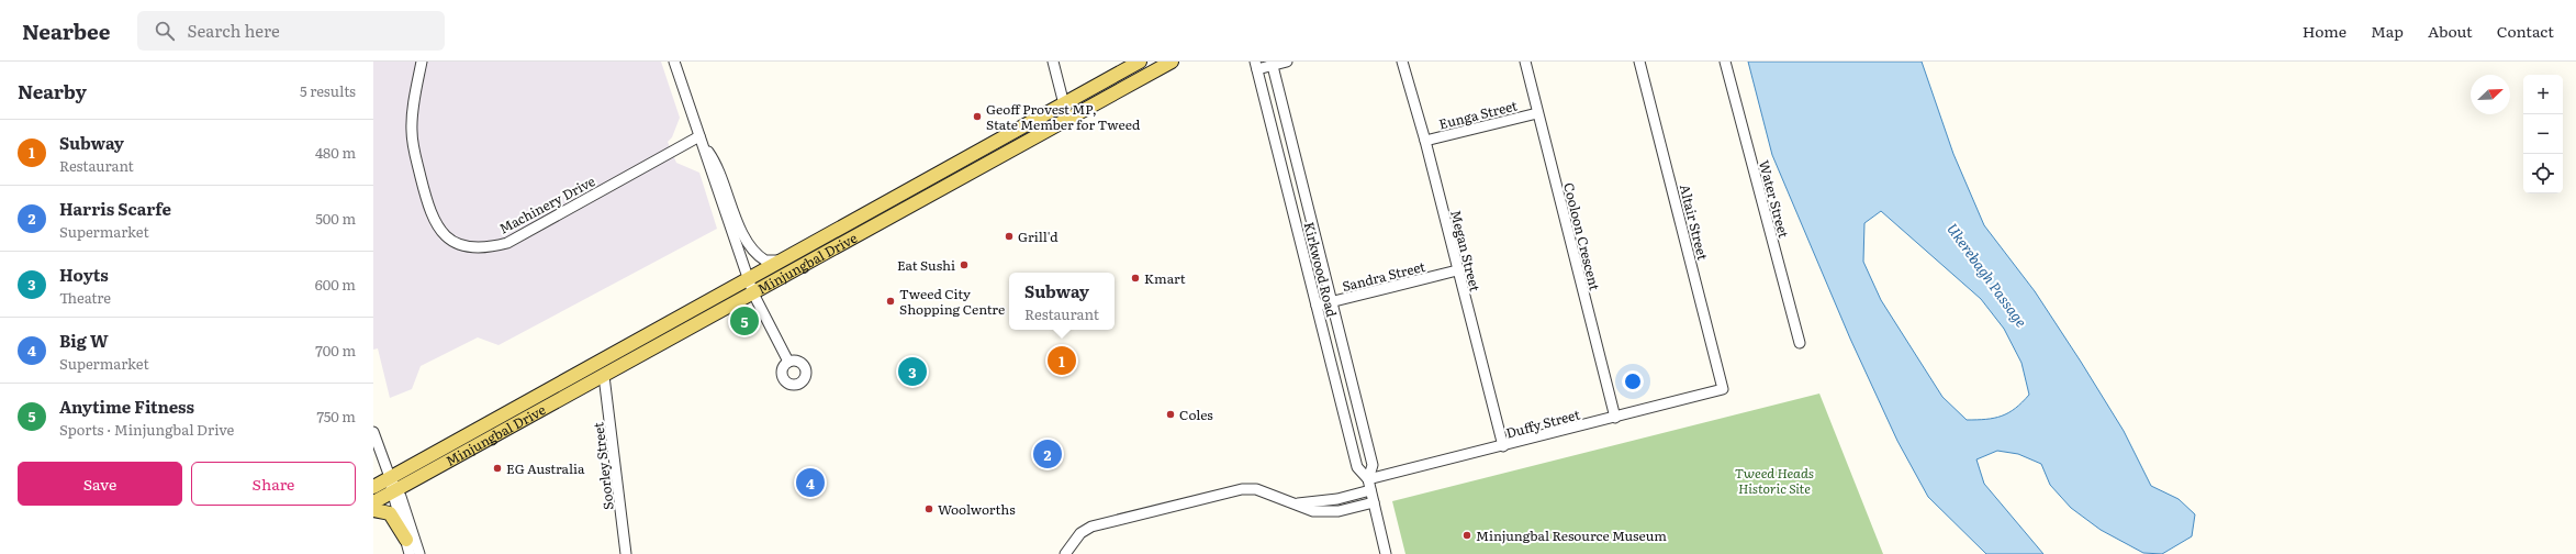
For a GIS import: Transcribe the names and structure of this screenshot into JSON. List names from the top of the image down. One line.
{"streets":{"main road":["Minjungbal Drive"],"street":["Eunga Street","Water Street","Machinery Drive","Altair Street","Cooloon Crescent","Megan Street","Kirkwood Road","Sandra Street","Duffy Street","Soorley Street"]},"crossings":[["Eunga Street","Cooloon Crescent"],["Eunga Street","Megan Street"],["Altair Street","Duffy Street"],["Cooloon Crescent","Duffy Street"],["Megan Street","Sandra Street"],["Megan Street","Duffy Street"],["Minjungbal Drive","Soorley Street"],["Kirkwood Road","Sandra Street"],["Kirkwood Road","Duffy Street"]],"water":["Ukerebagh Passage"],"parks":["Tweed Heads Historic Site"],"places":["Geoff Provest MP, State Member for Tweed","Grill'd","Eat Sushi","Kmart","Tweed City Shopping Centre","Coles","EG Australia","Woolworths","Minjungbal Resource Museum"],"north":"top right","page":{"header":"Nearbee","search":"Search here","nav":["Home","Map","About","Contact"],"heading":["Nearby","5 results"],"map_buttons":["+","−"],"list":[{"mark":"1","name":"Subway","note":"Restaurant","value":"480 m"},{"mark":"2","name":"Harris Scarfe","note":"Supermarket","value":"500 m"},{"mark":"3","name":"Hoyts","note":"Theatre","value":"600 m"},{"mark":"4","name":"Big W","note":"Supermarket","value":"700 m"},{"mark":"5","name":"Anytime Fitness","note":"Sports · Minjungbal Drive","value":"750 m"}],"popup":["Subway","Restaurant"],"pins":["5","1","3","2","4"],"buttons":["Save","Share"]}}
